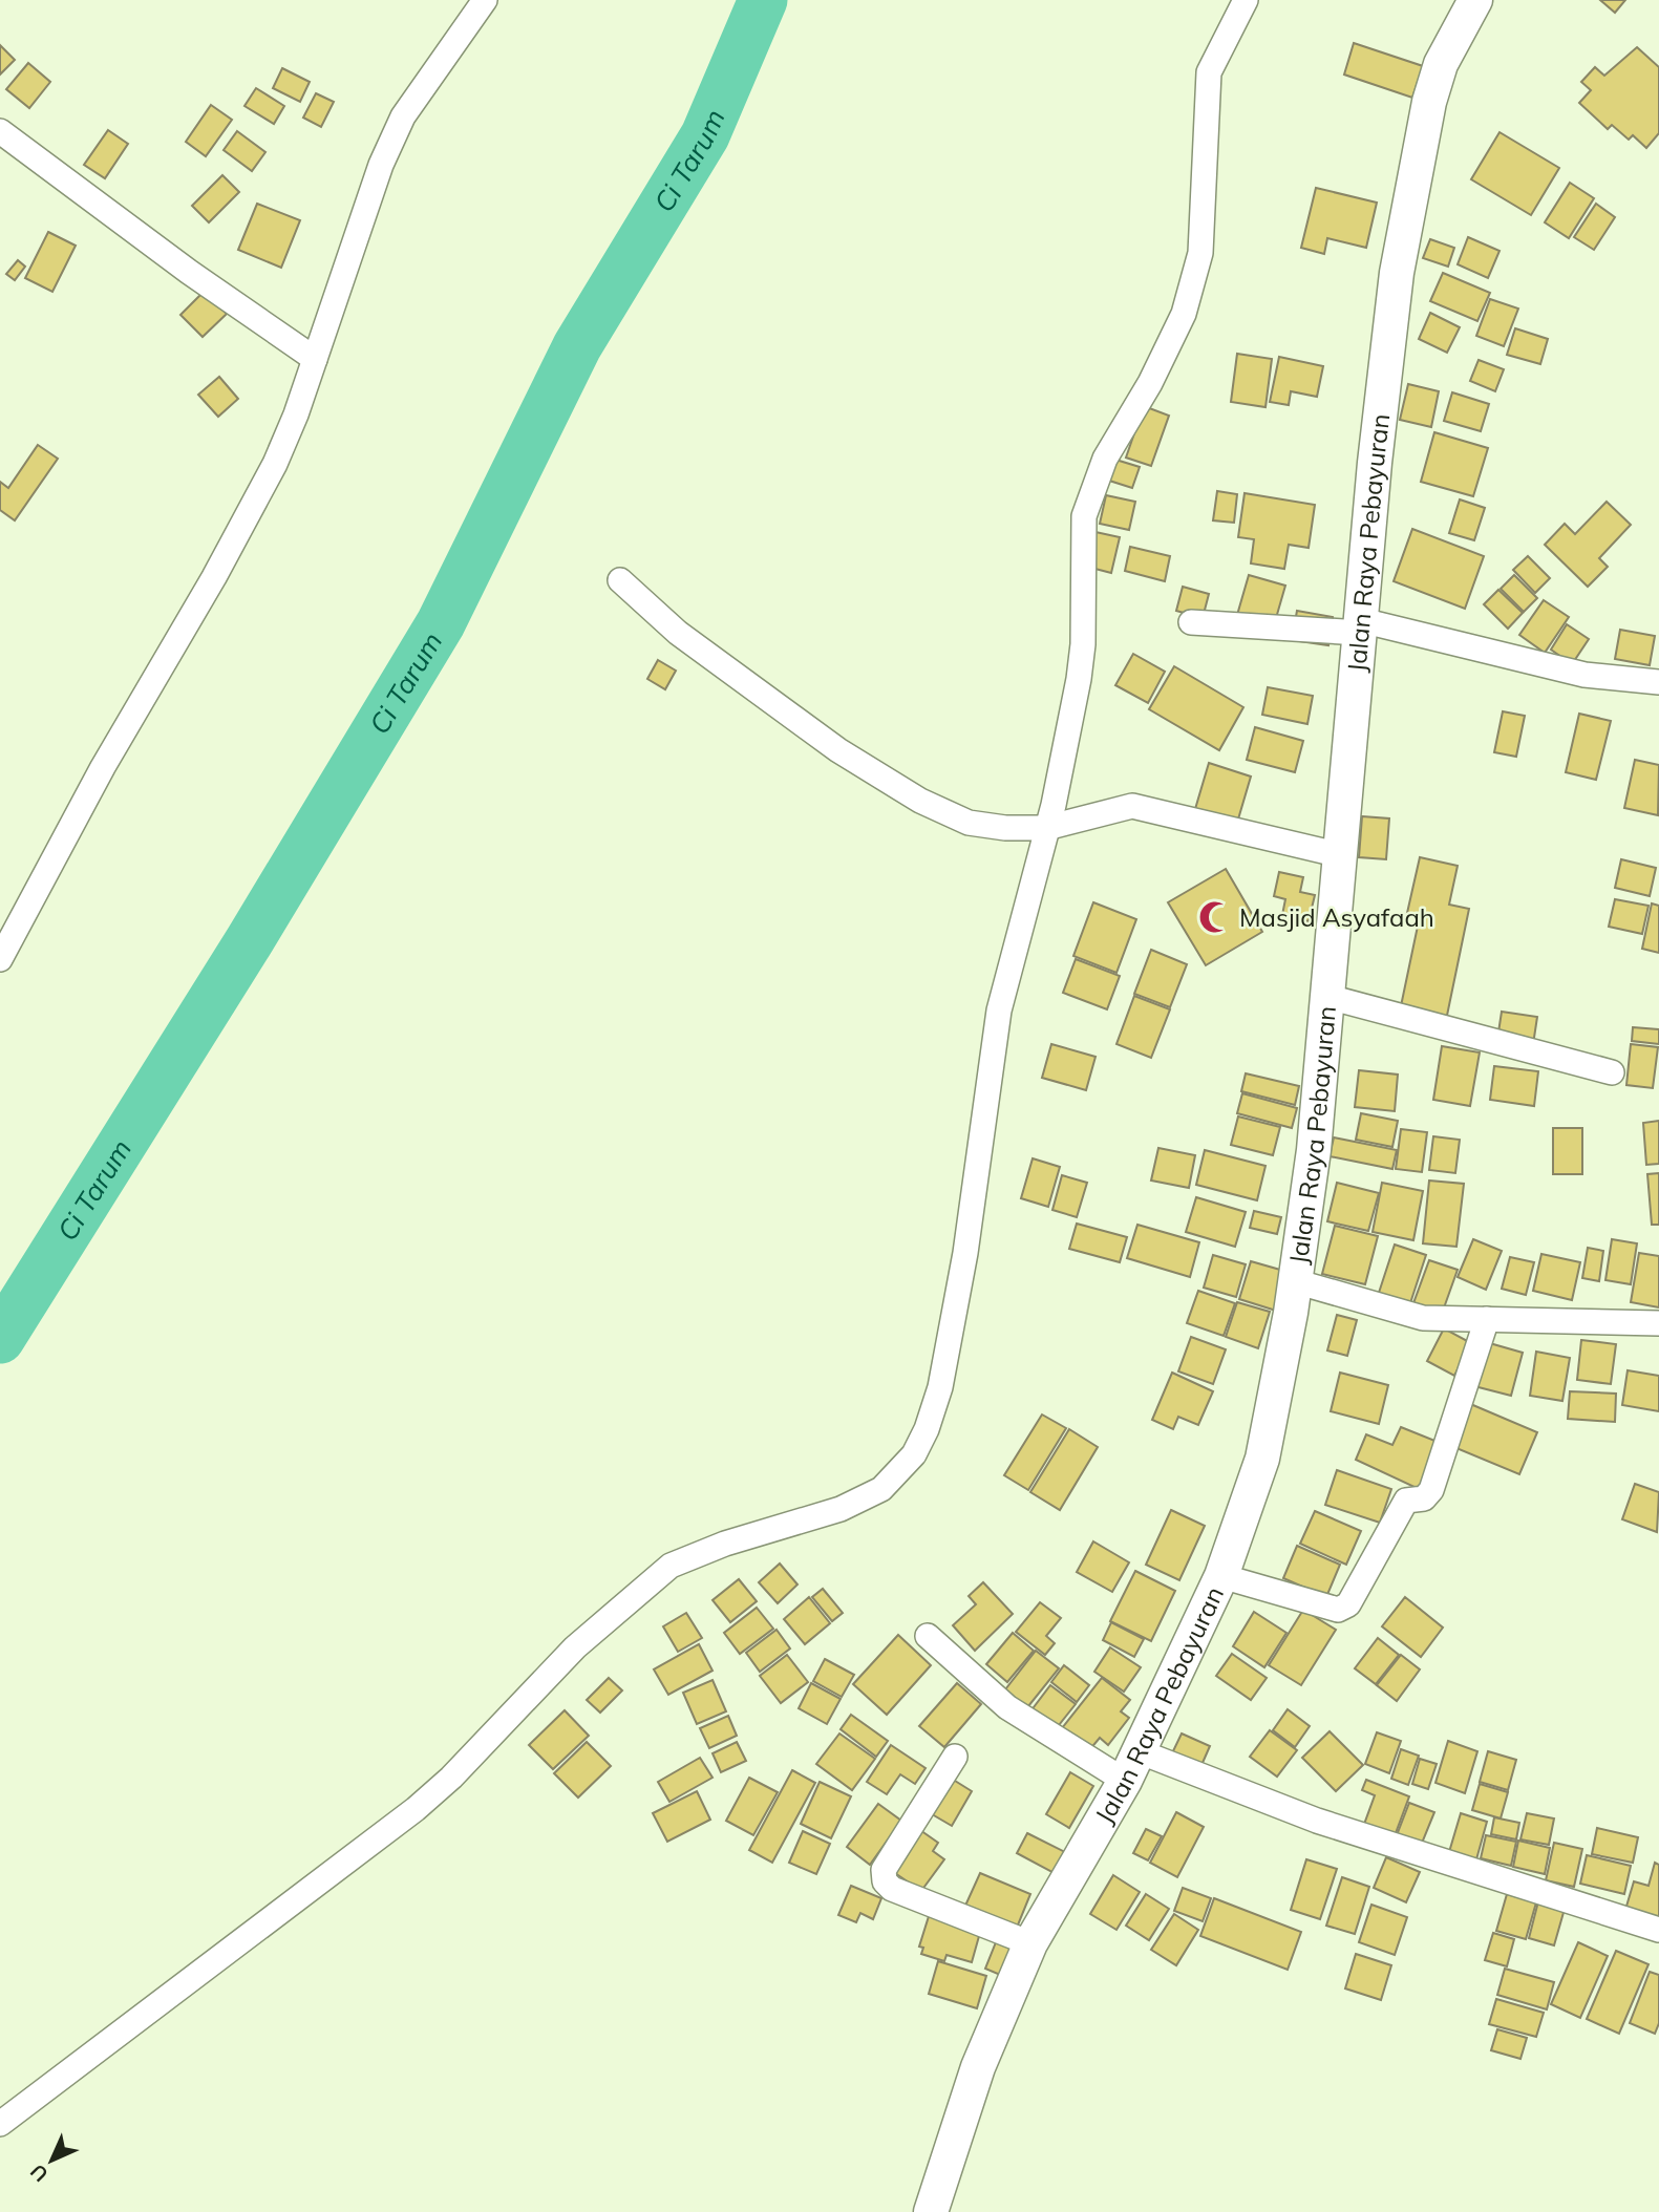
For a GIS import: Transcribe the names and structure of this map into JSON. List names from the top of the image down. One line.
{"streets":{"main road":["Jalan Raya Pebayuran"]},"water":["Ci Tarum"],"places":{"mosque":["Masjid Asyafaah"]},"north":"bottom left"}
